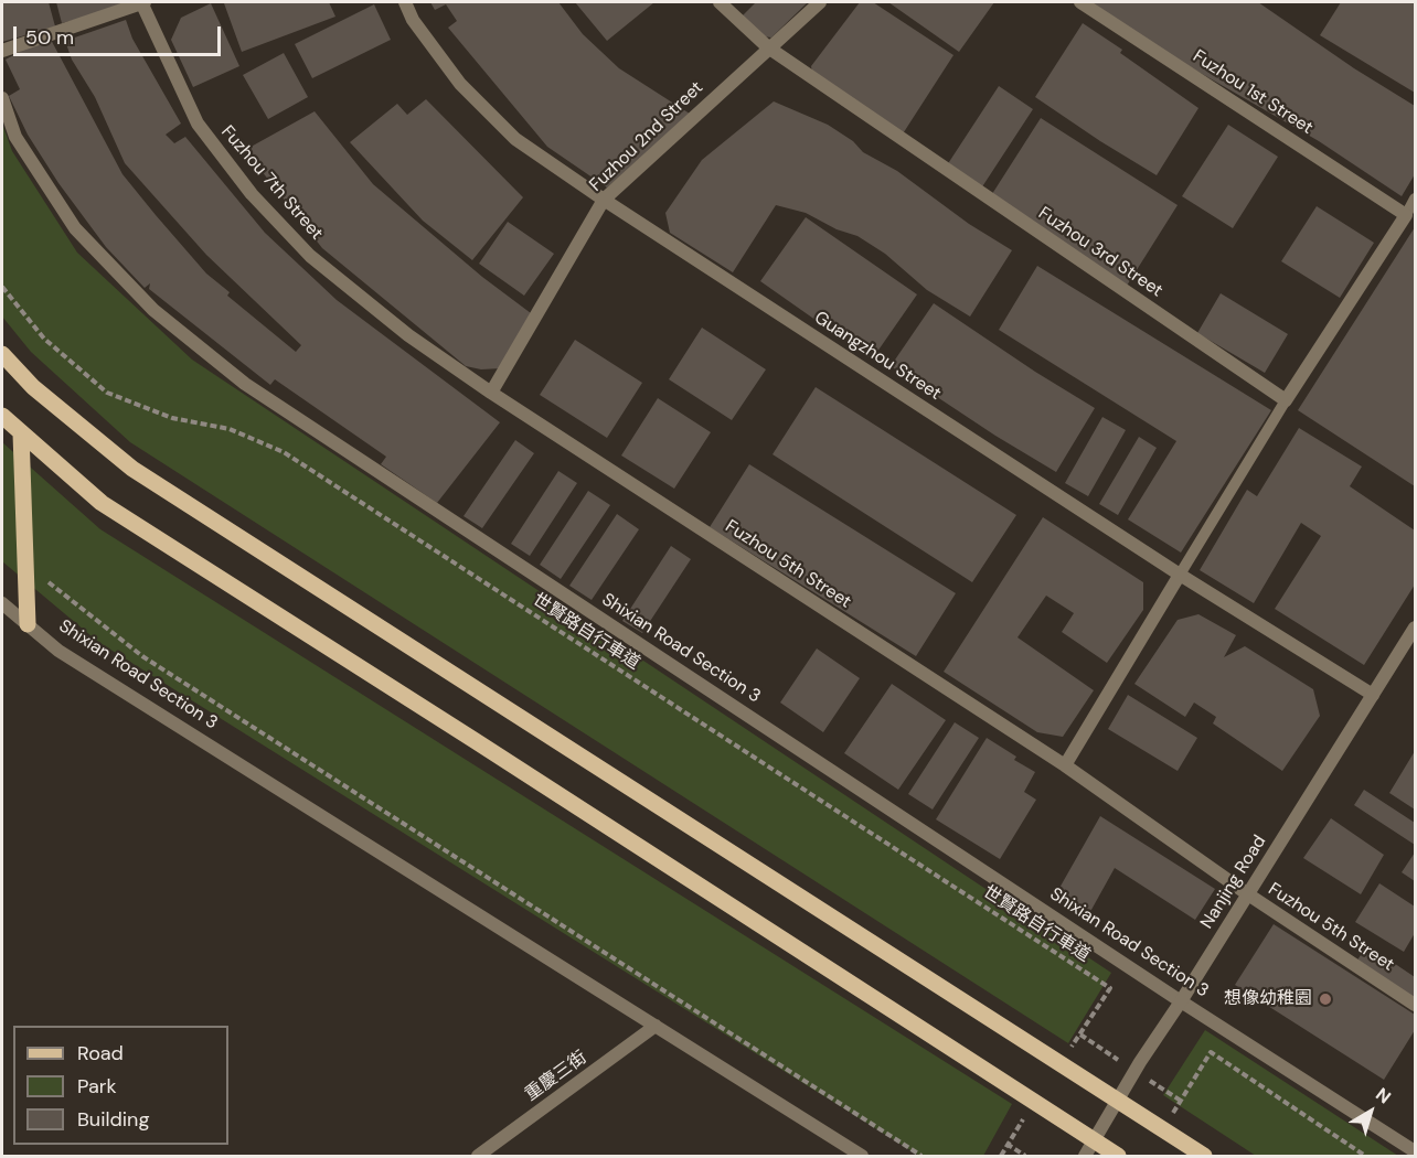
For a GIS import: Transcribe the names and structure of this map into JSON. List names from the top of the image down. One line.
{"streets":{"street":["Fuzhou 1st Street","Fuzhou 2nd Street","Fuzhou 7th Street","Fuzhou 3rd Street","Guangzhou Street","Fuzhou 5th Street","Shixian Road Section 3","Nanjing Road","重慶三街"],"path":["世賢路自行車道"]},"crossings":[["Fuzhou 2nd Street","Fuzhou 7th Street"],["Fuzhou 2nd Street","Fuzhou 3rd Street"],["Fuzhou 2nd Street","Guangzhou Street"],["Fuzhou 2nd Street","Fuzhou 5th Street"],["Fuzhou 7th Street","Fuzhou 5th Street"],["Guangzhou Street","Nanjing Road"],["Fuzhou 5th Street","Nanjing Road"],["Shixian Road Section 3","Nanjing Road"],["Shixian Road Section 3","重慶三街"]],"places":["想像幼稚園"],"legend":["Road","Park","Building"],"scale_bar":"50 m","north":"top right"}
